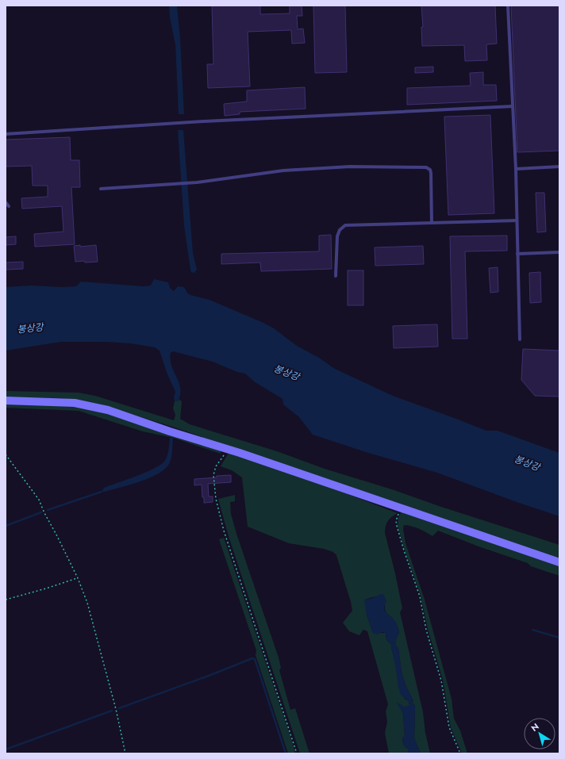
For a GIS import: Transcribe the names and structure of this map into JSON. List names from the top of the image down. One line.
{"water":["봉상강"],"north":"top left"}
